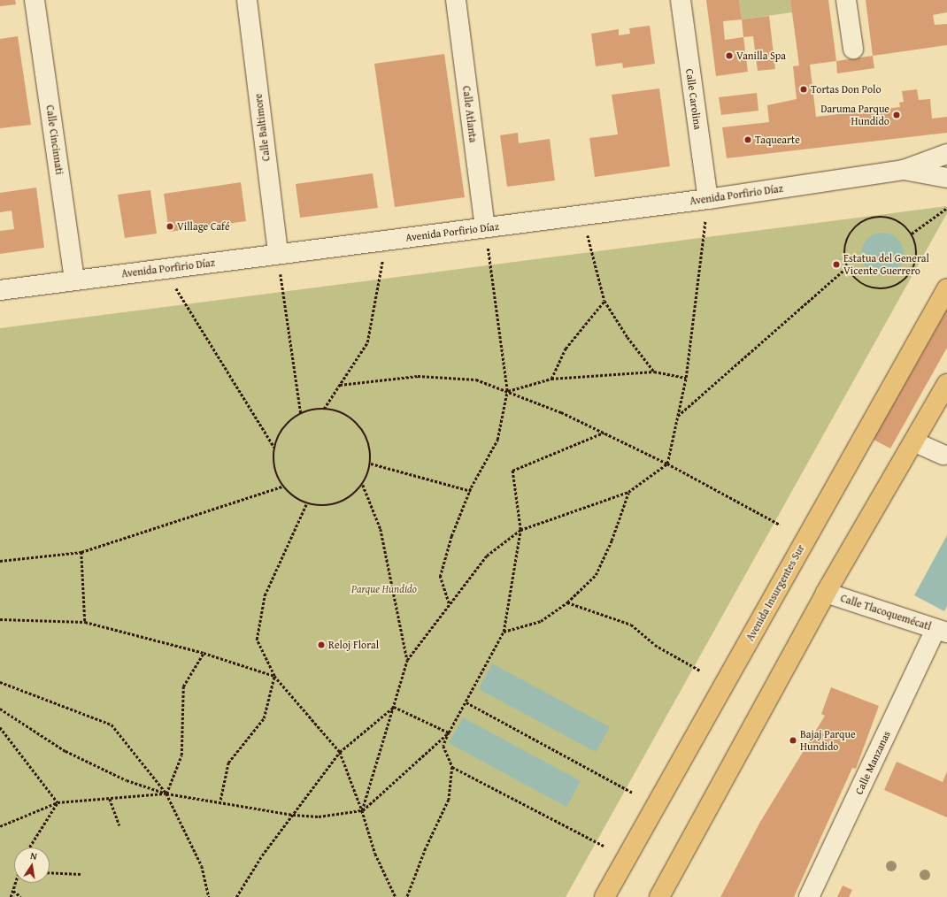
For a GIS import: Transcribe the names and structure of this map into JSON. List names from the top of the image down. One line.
{"streets":{"main road":["Avenida Insurgentes Sur"],"street":["Calle Carolina","Calle Atlanta","Calle Baltimore","Calle Cincinnati","Avenida Porfirio Díaz","Calle Tlacoquemécatl","Calle Manzanas"]},"crossings":[["Calle Carolina","Avenida Porfirio Díaz"],["Calle Atlanta","Avenida Porfirio Díaz"],["Calle Baltimore","Avenida Porfirio Díaz"],["Calle Cincinnati","Avenida Porfirio Díaz"],["Calle Tlacoquemécatl","Calle Manzanas"]],"parks":["Parque Hundido"],"places":["Vanilla Spa","Tortas Don Polo","Daruma Parque Hundido","Taquearte","Village Café","Estatua del General Vicente Guerrero","Reloj Floral","Bajaj Parque Hundido"],"north":"top"}
